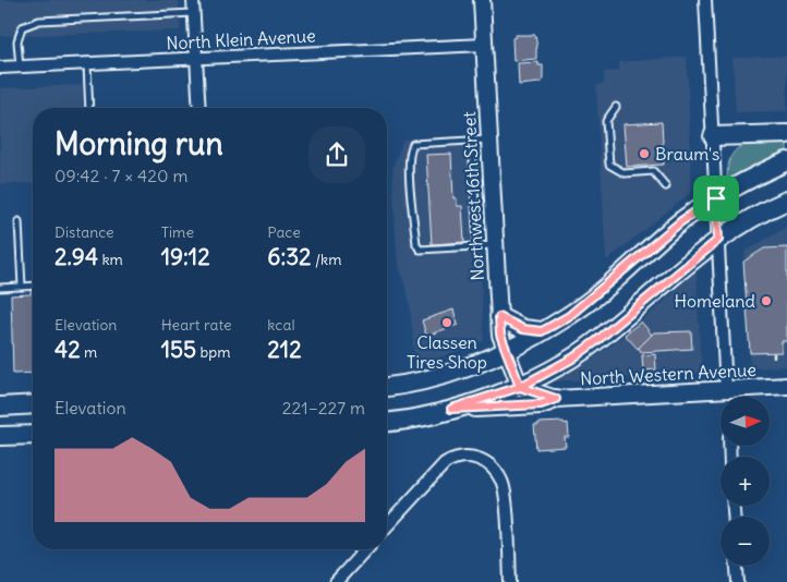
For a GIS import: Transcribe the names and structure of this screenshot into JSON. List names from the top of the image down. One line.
{"streets":{"street":["North Klein Avenue","Northwest 16th Street","North Western Avenue"]},"crossings":[["North Klein Avenue","Northwest 16th Street"],["Northwest 16th Street","North Western Avenue"]],"places":["Braum's","Homeland","Classen Tires Shop"],"north":"right","page":{"heading":["Morning run","09:42 · 7 × 420 m"],"stats":[["Distance","2.94 km"],["Time","19:12"],["Pace","6:32 /km"],["Elevation","42 m"],["Heart rate","155 bpm"],["kcal","212"]],"chart":["Elevation","221–227 m"],"map_buttons":["+","−"]}}
